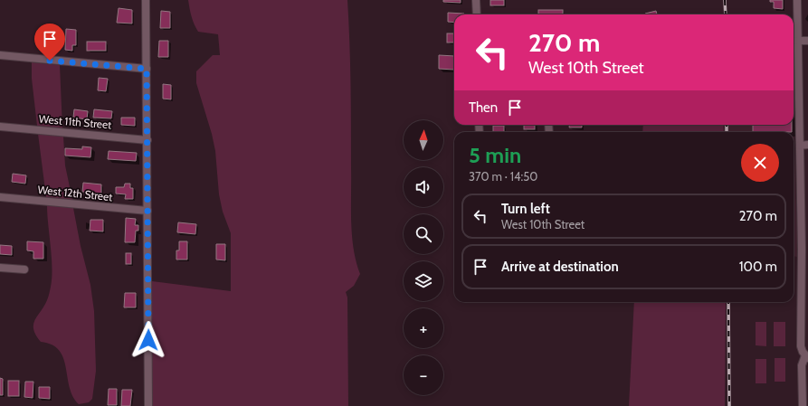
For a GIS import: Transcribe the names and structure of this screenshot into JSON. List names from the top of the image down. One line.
{"streets":{"street":["West 11th Street","West 12th Street"]},"north":"top","page":{"turn":["270 m","West 10th Street"],"then":"Then","map_buttons":["+","−"],"heading":["5 min","370 m · 14:50"],"list":[{"name":"Turn left","note":"West 10th Street","value":"270 m"},{"name":"Arrive at destination","value":"100 m"}]}}
